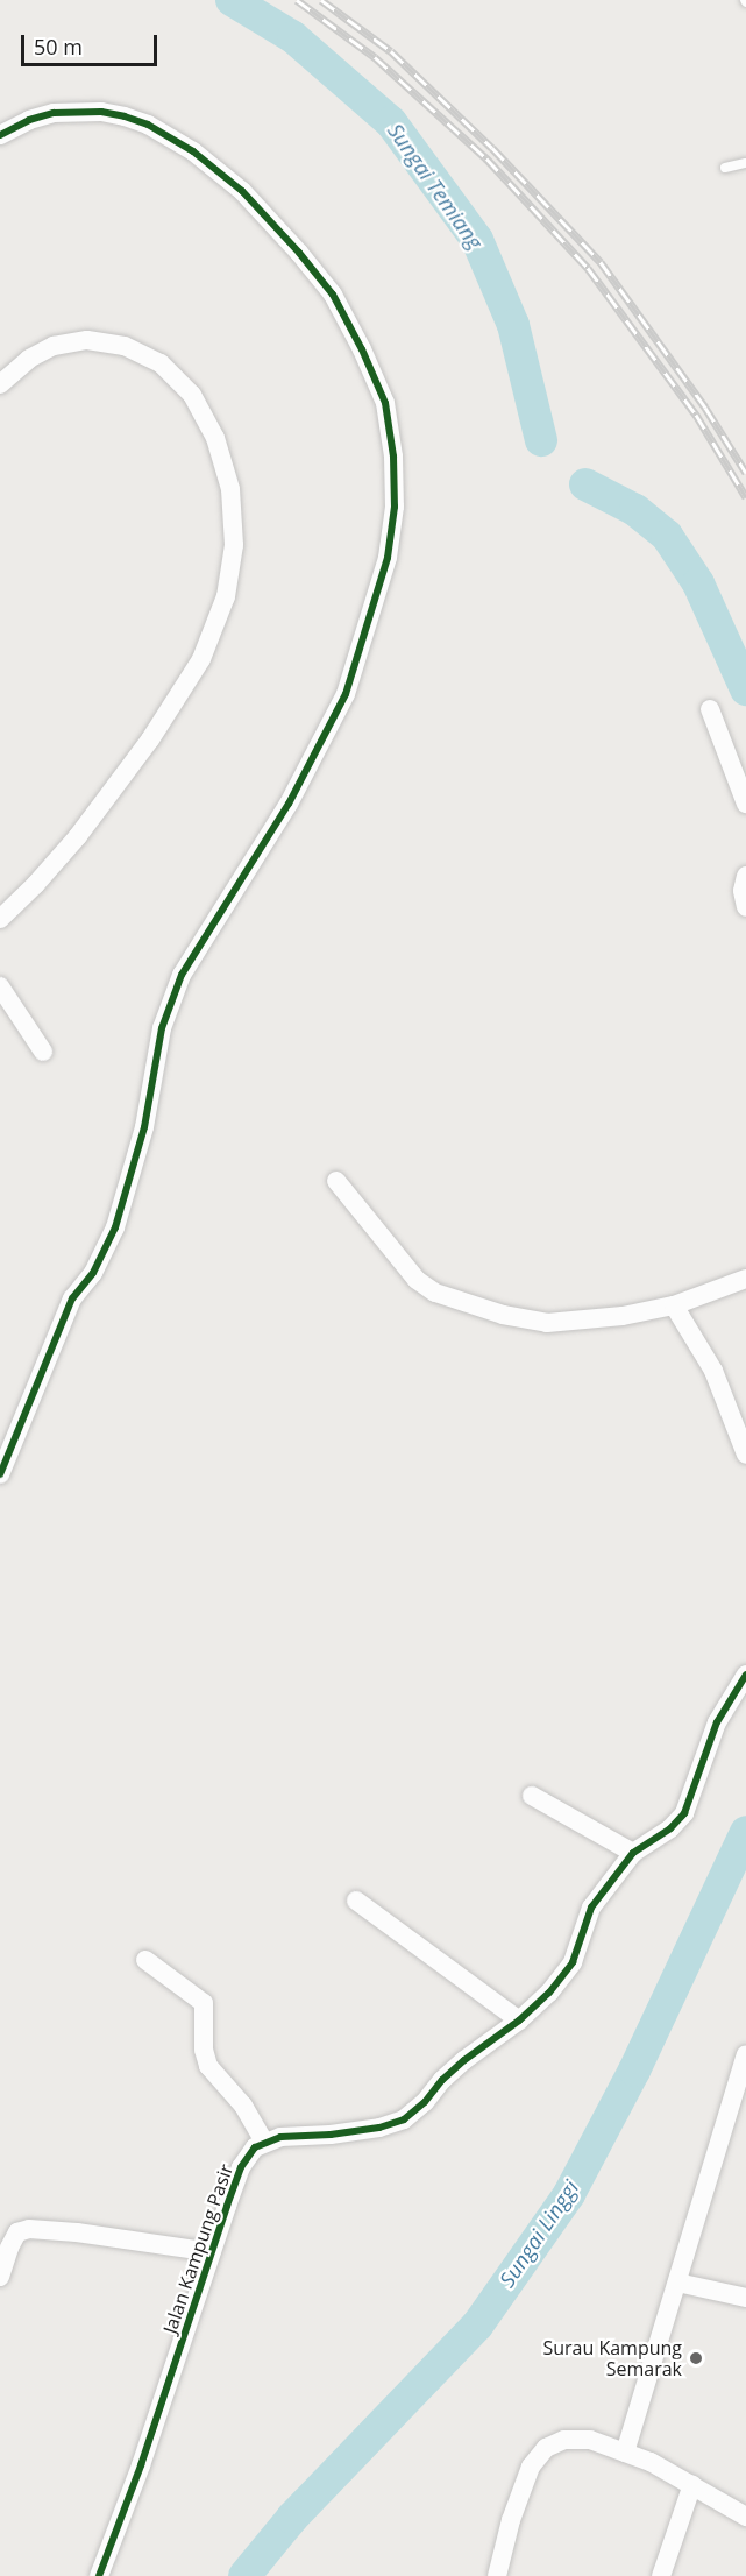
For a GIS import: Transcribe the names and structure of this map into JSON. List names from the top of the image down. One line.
{"streets":{"street":["Jalan Kampung Pasir"]},"water":["Sungai Temiang","Sungai Linggi"],"places":["Surau Kampung Semarak"],"scale_bar":"50 m"}
